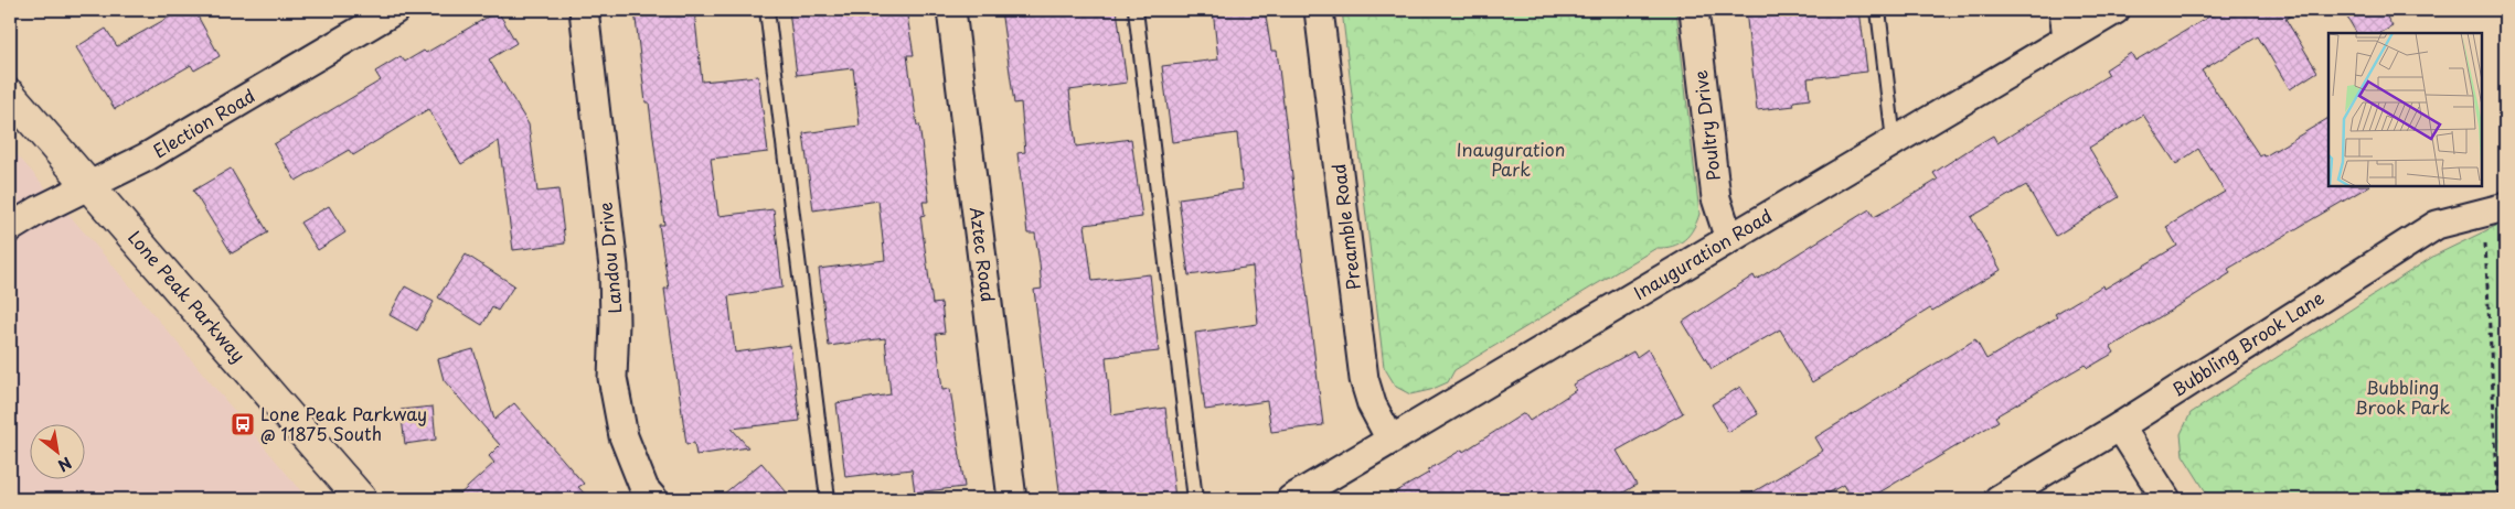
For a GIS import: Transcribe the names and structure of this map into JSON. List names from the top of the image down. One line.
{"streets":{"main road":["Lone Peak Parkway"],"street":["Election Road","Poultry Drive","Preamble Road","Aztec Road","Inauguration Road","Landou Drive","Bubbling Brook Lane"]},"crossings":[["Election Road","Lone Peak Parkway"],["Poultry Drive","Inauguration Road"],["Preamble Road","Inauguration Road"]],"parks":["Inauguration Park","Bubbling Brook Park"],"places":{"bus stop":["Lone Peak Parkway @ 11875 South"]},"north":"bottom right"}
